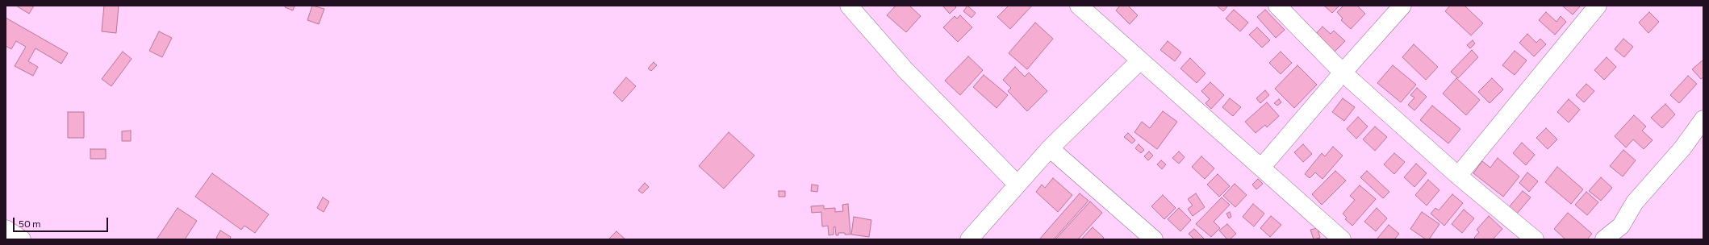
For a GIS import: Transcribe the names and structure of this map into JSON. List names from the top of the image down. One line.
{"scale_bar":"50 m"}
